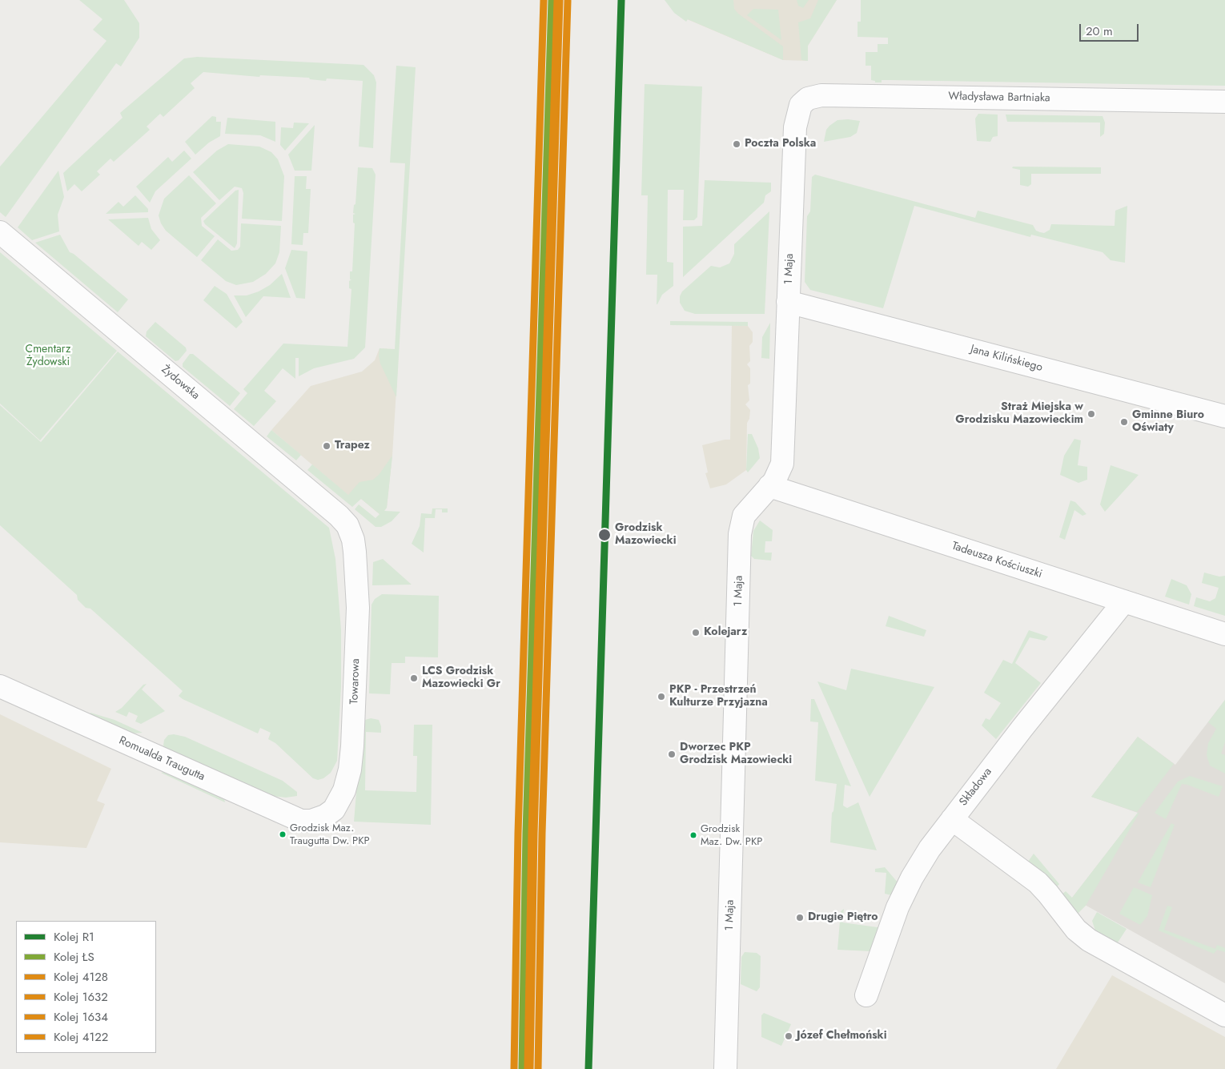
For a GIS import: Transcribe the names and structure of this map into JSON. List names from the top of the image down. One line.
{"streets":{"street":["Władysława Bartniaka","1 Maja","Jana Kilińskiego","Żydowska","Tadeusza Kościuszki","Towarowa","Romualda Traugutta","Składowa"]},"crossings":[["Władysława Bartniaka","1 Maja"],["1 Maja","Jana Kilińskiego"],["1 Maja","Tadeusza Kościuszki"],["Żydowska","Towarowa"],["Tadeusza Kościuszki","Składowa"],["Towarowa","Romualda Traugutta"]],"parks":["Cmentarz Żydowski"],"places":["Poczta Polska","Straż Miejska w Grodzisku Mazowieckim","Gminne Biuro Oświaty","Trapez","Grodzisk Mazowiecki","Kolejarz","LCS Grodzisk Mazowiecki Gr","PKP - Przestrzeń Kulturze Przyjazna","Dworzec PKP Grodzisk Mazowiecki","Grodzisk Maz. Traugutta Dw. PKP","Grodzisk Maz. Dw. PKP","Drugie Piętro","Józef Chełmoński"],"lines":["rail line R1","rail line ŁS","rail line 4128","rail line 1632","rail line 4122","rail line 1634"],"legend":["Kolej R1","Kolej ŁS","Kolej 4128","Kolej 1632","Kolej 1634","Kolej 4122"],"scale_bar":"20 m"}
